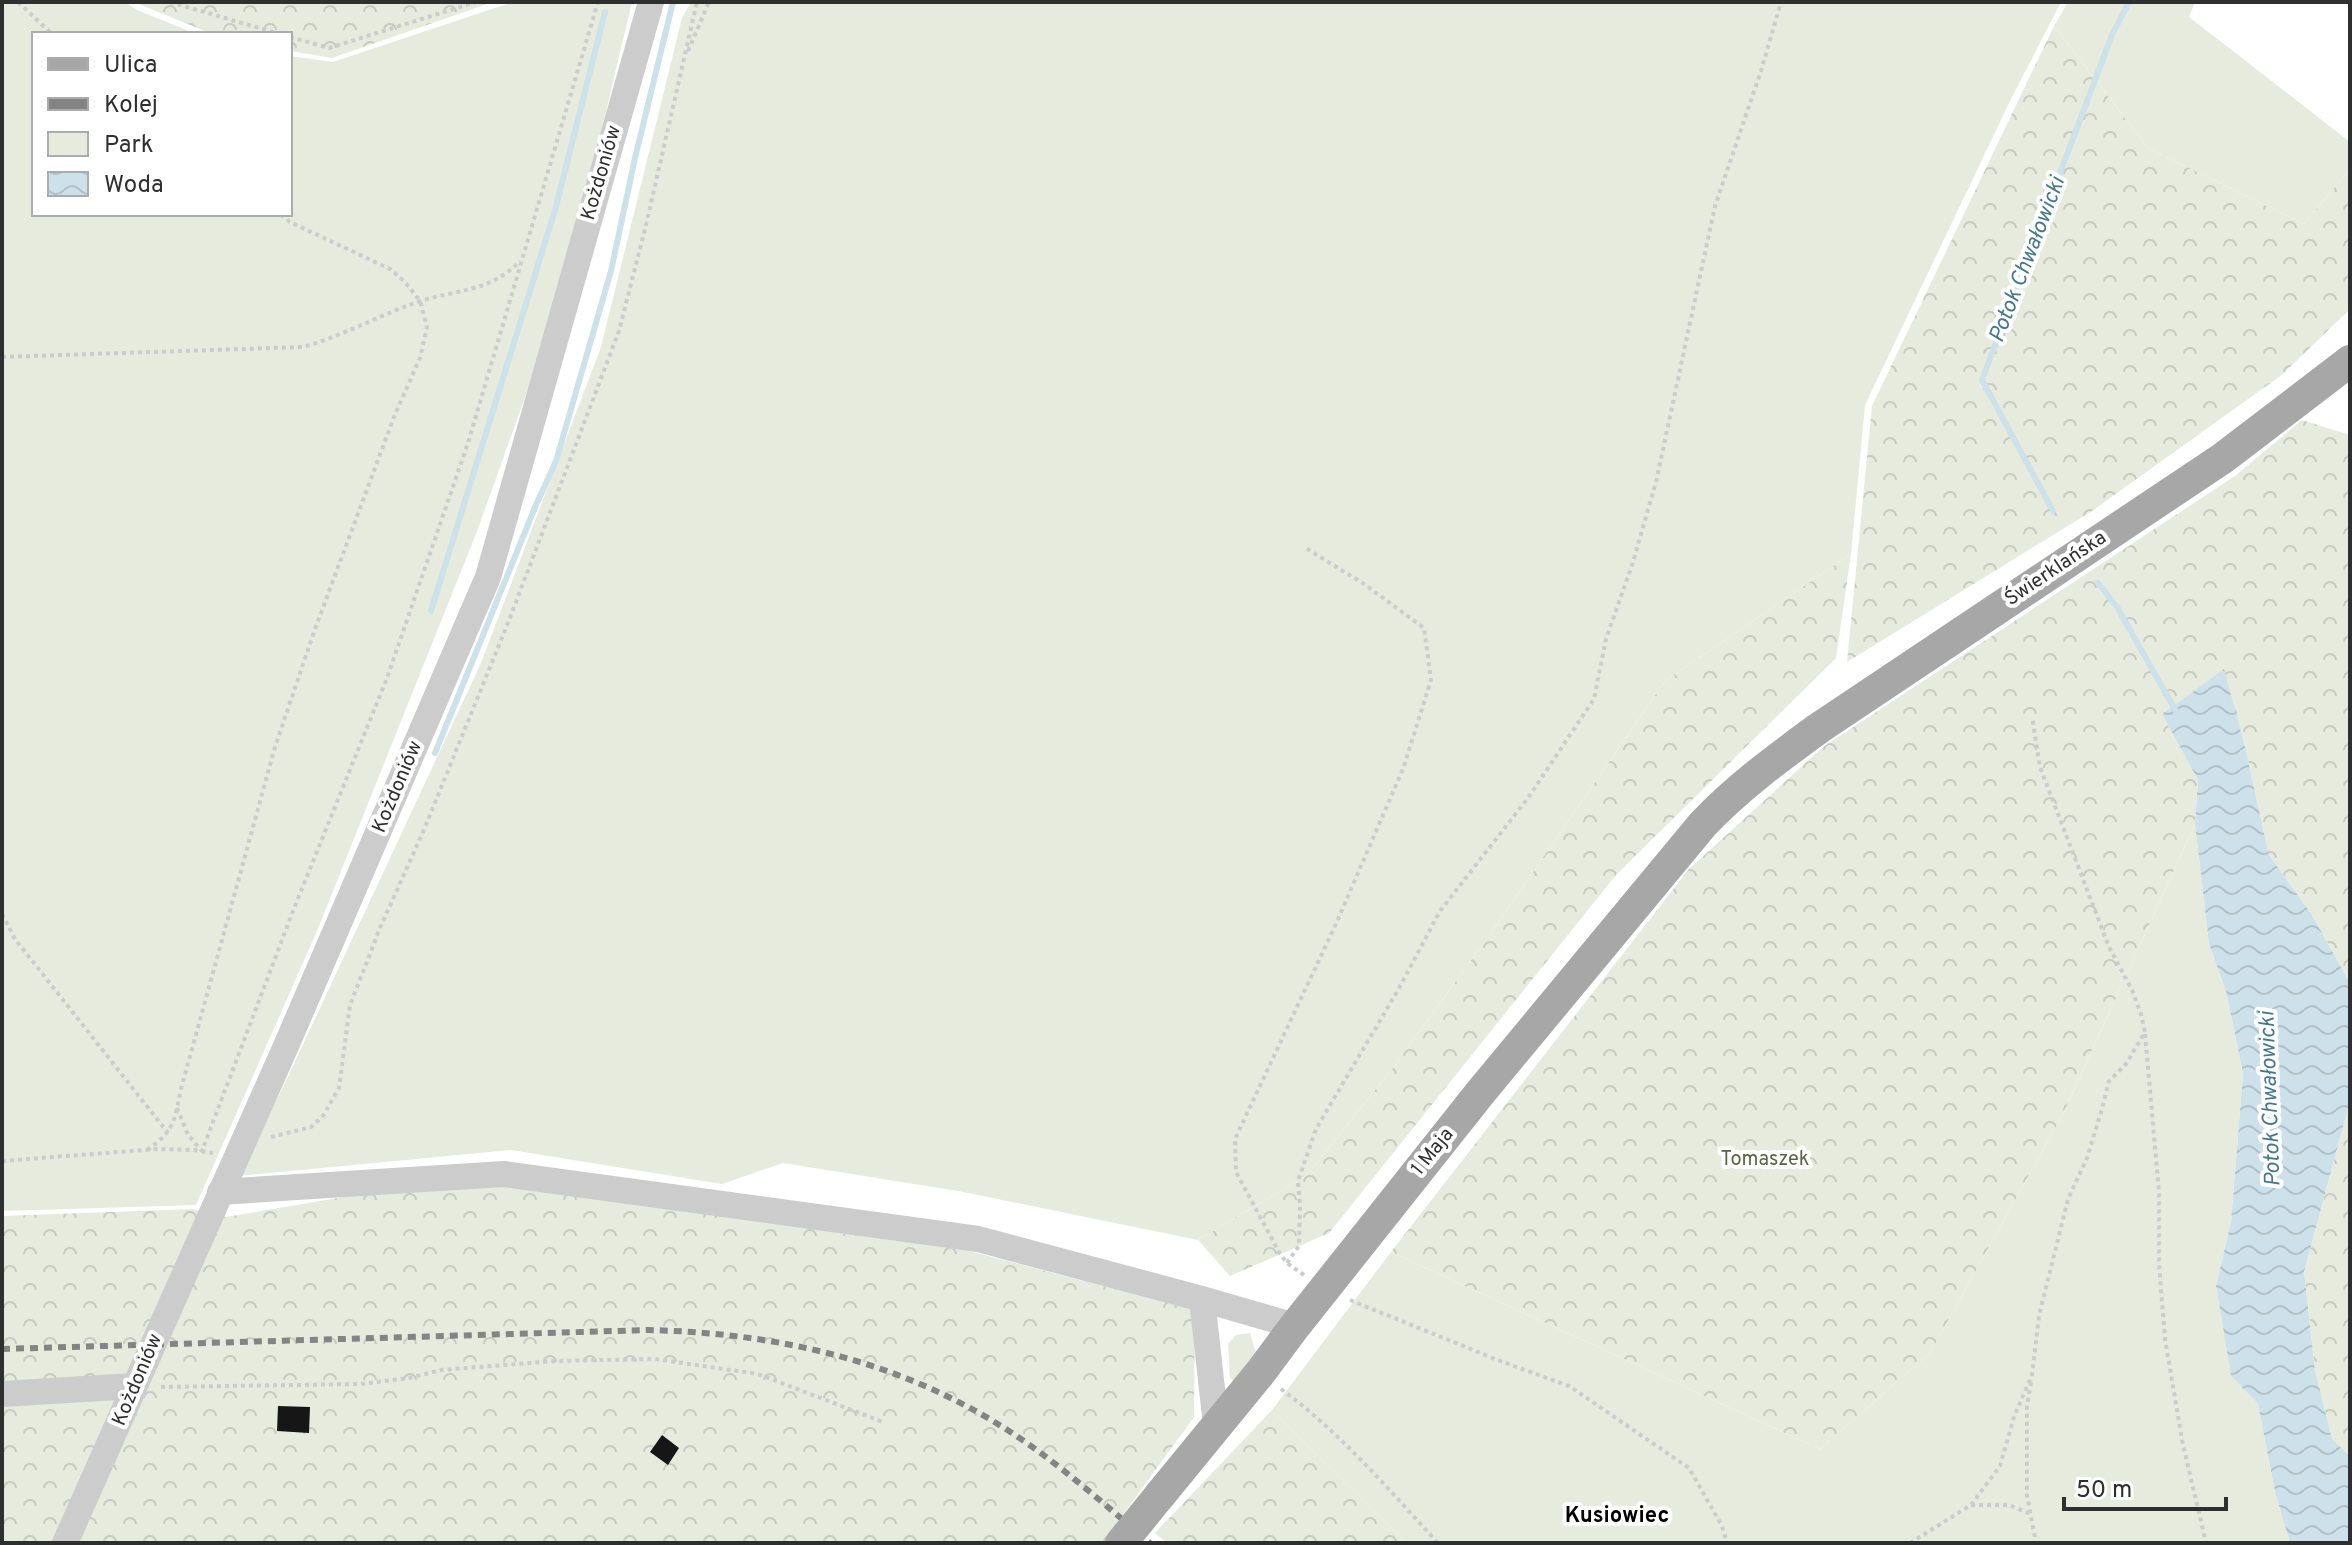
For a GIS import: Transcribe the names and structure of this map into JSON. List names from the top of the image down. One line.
{"streets":{"main road":["Świerklańska","1 Maja"],"street":["Kożdoniów"]},"crossings":[["Świerklańska","1 Maja"]],"districts":["Kusiowiec"],"water":["Potok Chwałowicki"],"parks":["Tomaszek"],"legend":["Ulica","Kolej","Park","Woda"],"scale_bar":"50 m"}
